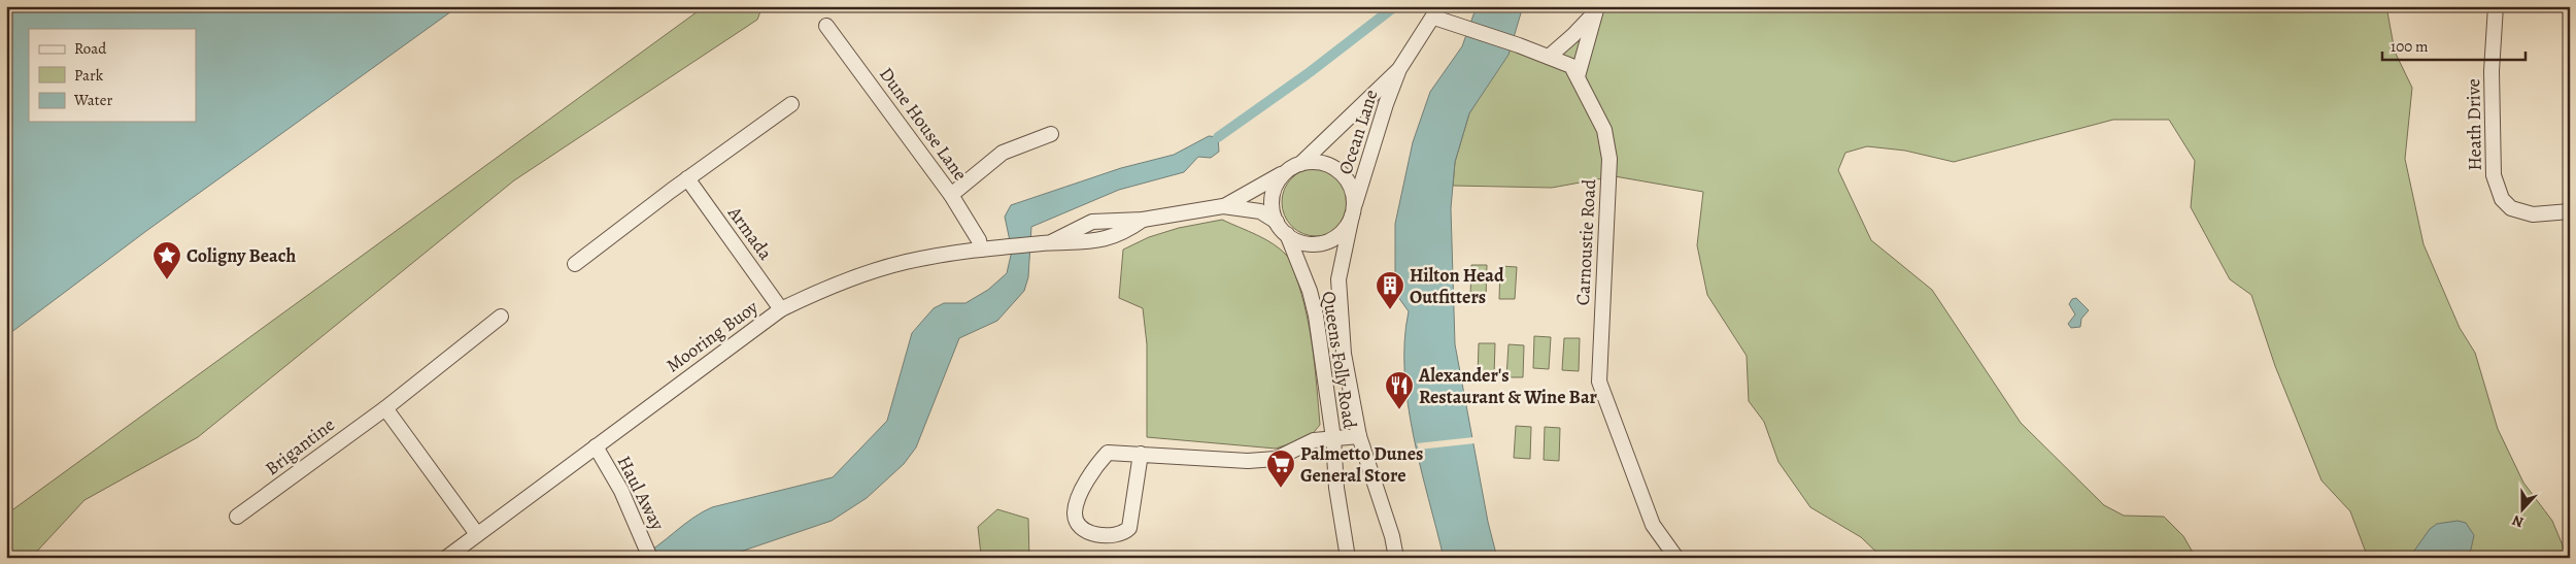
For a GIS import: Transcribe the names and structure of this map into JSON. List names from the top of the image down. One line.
{"streets":{"street":["Dune House Lane","Heath Drive","Ocean Lane","Armada","Carnoustie Road","Mooring Buoy","Queens Folly Road","Brigantine","Haul Away"]},"crossings":[["Dune House Lane","Mooring Buoy"],["Ocean Lane","Carnoustie Road"],["Ocean Lane","Mooring Buoy"],["Ocean Lane","Queens Folly Road"],["Armada","Mooring Buoy"],["Mooring Buoy","Queens Folly Road"],["Mooring Buoy","Haul Away"]],"places":{"place":["Coligny Beach"],"building":["Hilton Head Outfitters"],"restaurant":["Alexander's Restaurant & Wine Bar"],"supermarket":["Palmetto Dunes General Store"]},"legend":["Road","Park","Water"],"scale_bar":"100 m","north":"bottom"}
